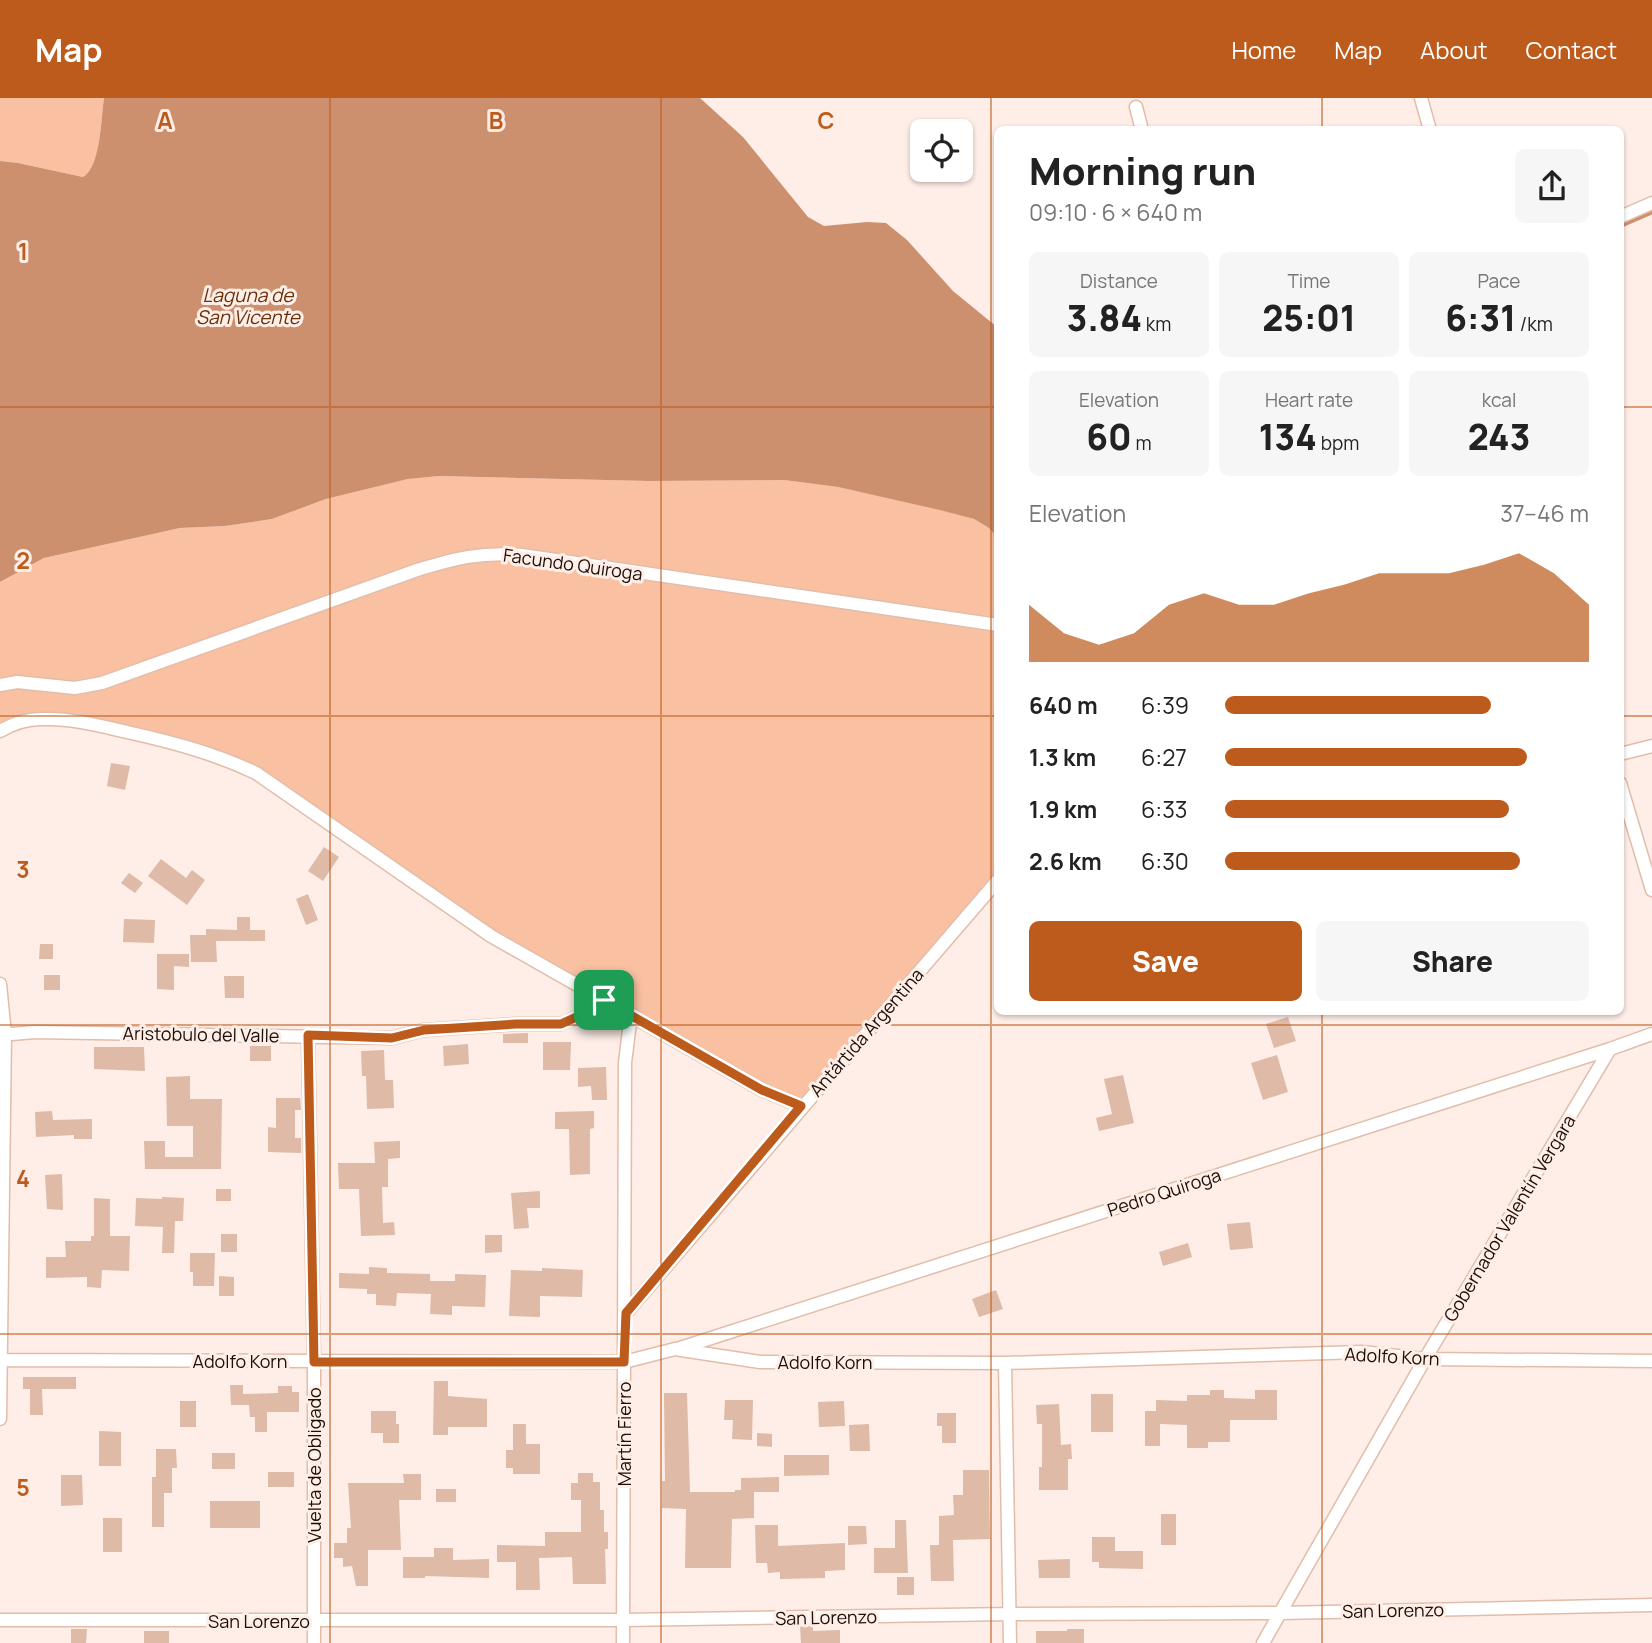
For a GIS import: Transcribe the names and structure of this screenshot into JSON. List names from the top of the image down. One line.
{"streets":{"street":["Facundo Quiroga","Antártida Argentina","Aristobulo del Valle","Pedro Quiroga","Gobernador Valentín Vergara","Adolfo Korn","Martín Fierro","Vuelta de Obligado","San Lorenzo"]},"crossings":[["Antártida Argentina","Martín Fierro"],["Aristobulo del Valle","Vuelta de Obligado"],["Pedro Quiroga","Gobernador Valentín Vergara"],["Pedro Quiroga","Adolfo Korn"],["Gobernador Valentín Vergara","Adolfo Korn"],["Gobernador Valentín Vergara","San Lorenzo"],["Adolfo Korn","Martín Fierro"],["Adolfo Korn","Vuelta de Obligado"],["Martín Fierro","San Lorenzo"],["Vuelta de Obligado","San Lorenzo"]],"water":["Laguna de San Vicente"],"page":{"header":"Map","nav":["Home","Map","About","Contact"],"heading":["Morning run","09:10 · 6 × 640 m"],"stats":[["Distance","3.84 km"],["Time","25:01"],["Pace","6:31 /km"],["Elevation","60 m"],["Heart rate","134 bpm"],["kcal","243"]],"chart":["Elevation","37–46 m"],"list":[{"name":"640 m","note":"6:39"},{"name":"1.3 km","note":"6:27"},{"name":"1.9 km","note":"6:33"},{"name":"2.6 km","note":"6:30"}],"buttons":["Save","Share"]},"grid":{"columns":["A","B","C"],"rows":["1","2","3","4","5"]}}
